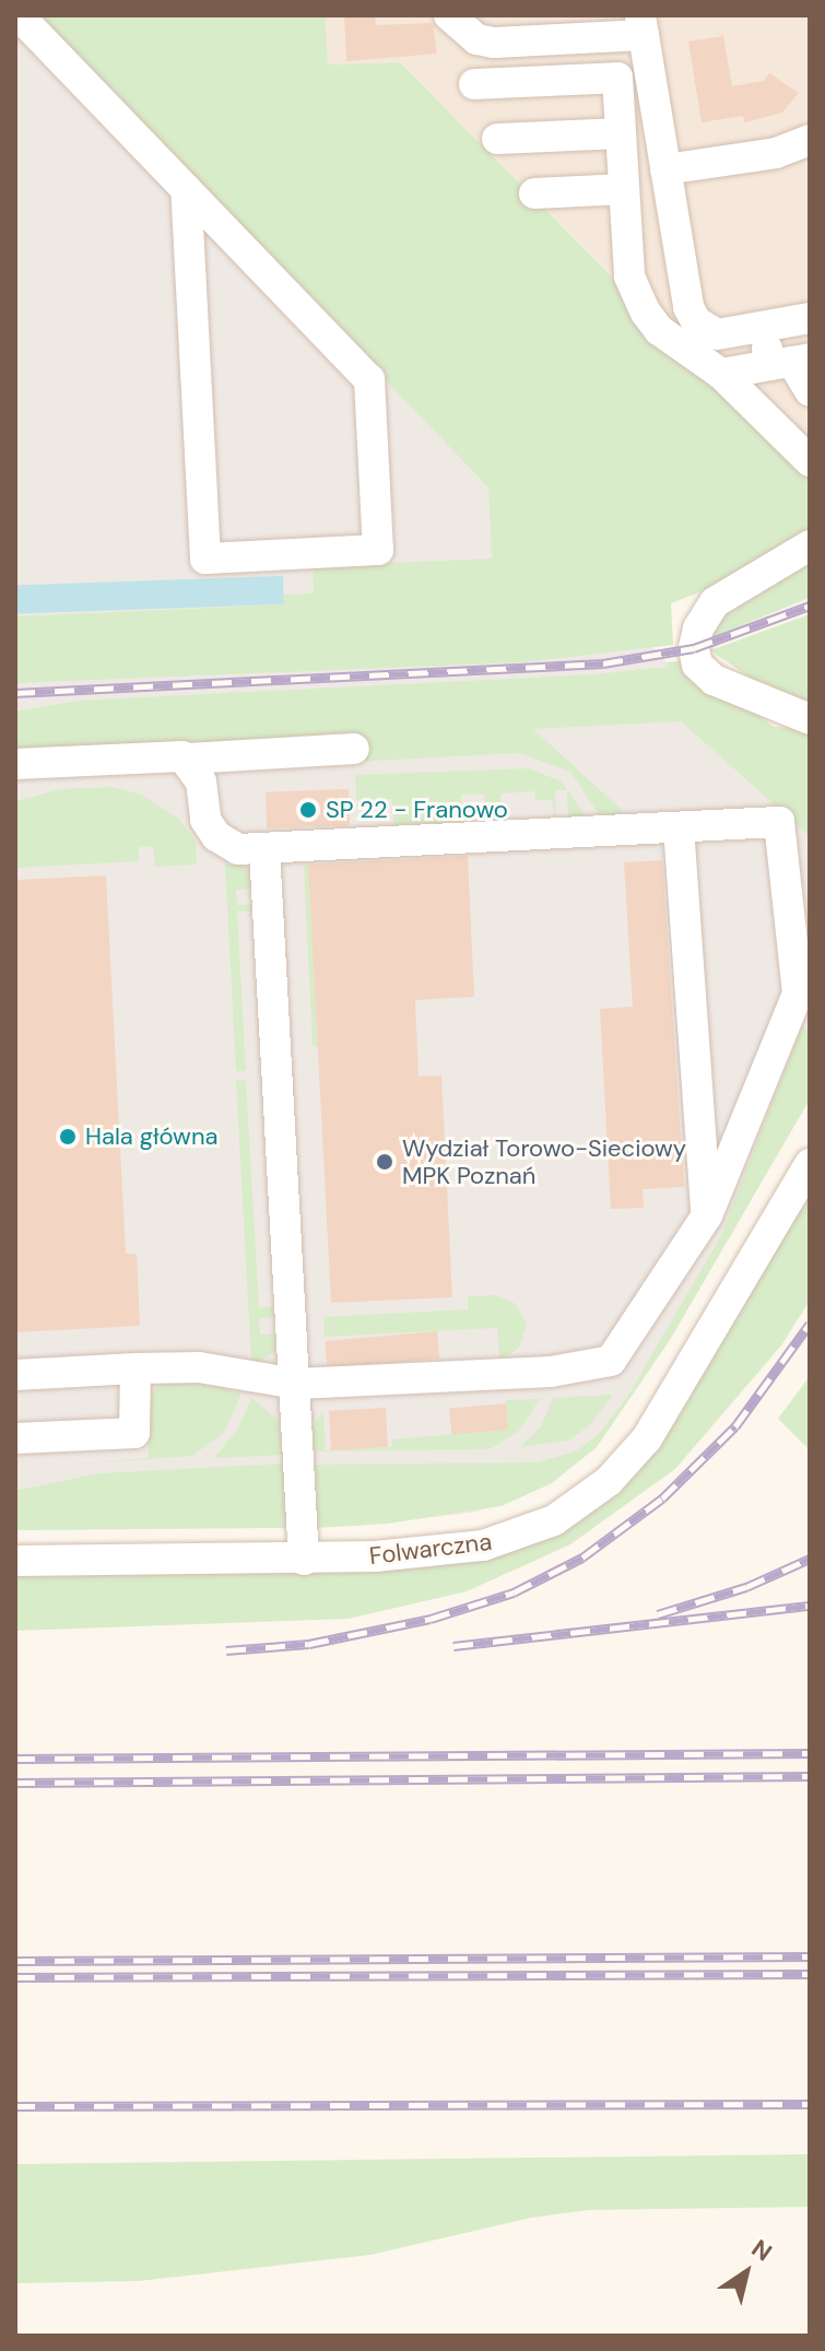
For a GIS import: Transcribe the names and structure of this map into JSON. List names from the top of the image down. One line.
{"streets":{"street":["Folwarczna"]},"places":["SP 22 - Franowo","Hala główna","Wydział Torowo-Sieciowy MPK Poznań"],"north":"top right"}
